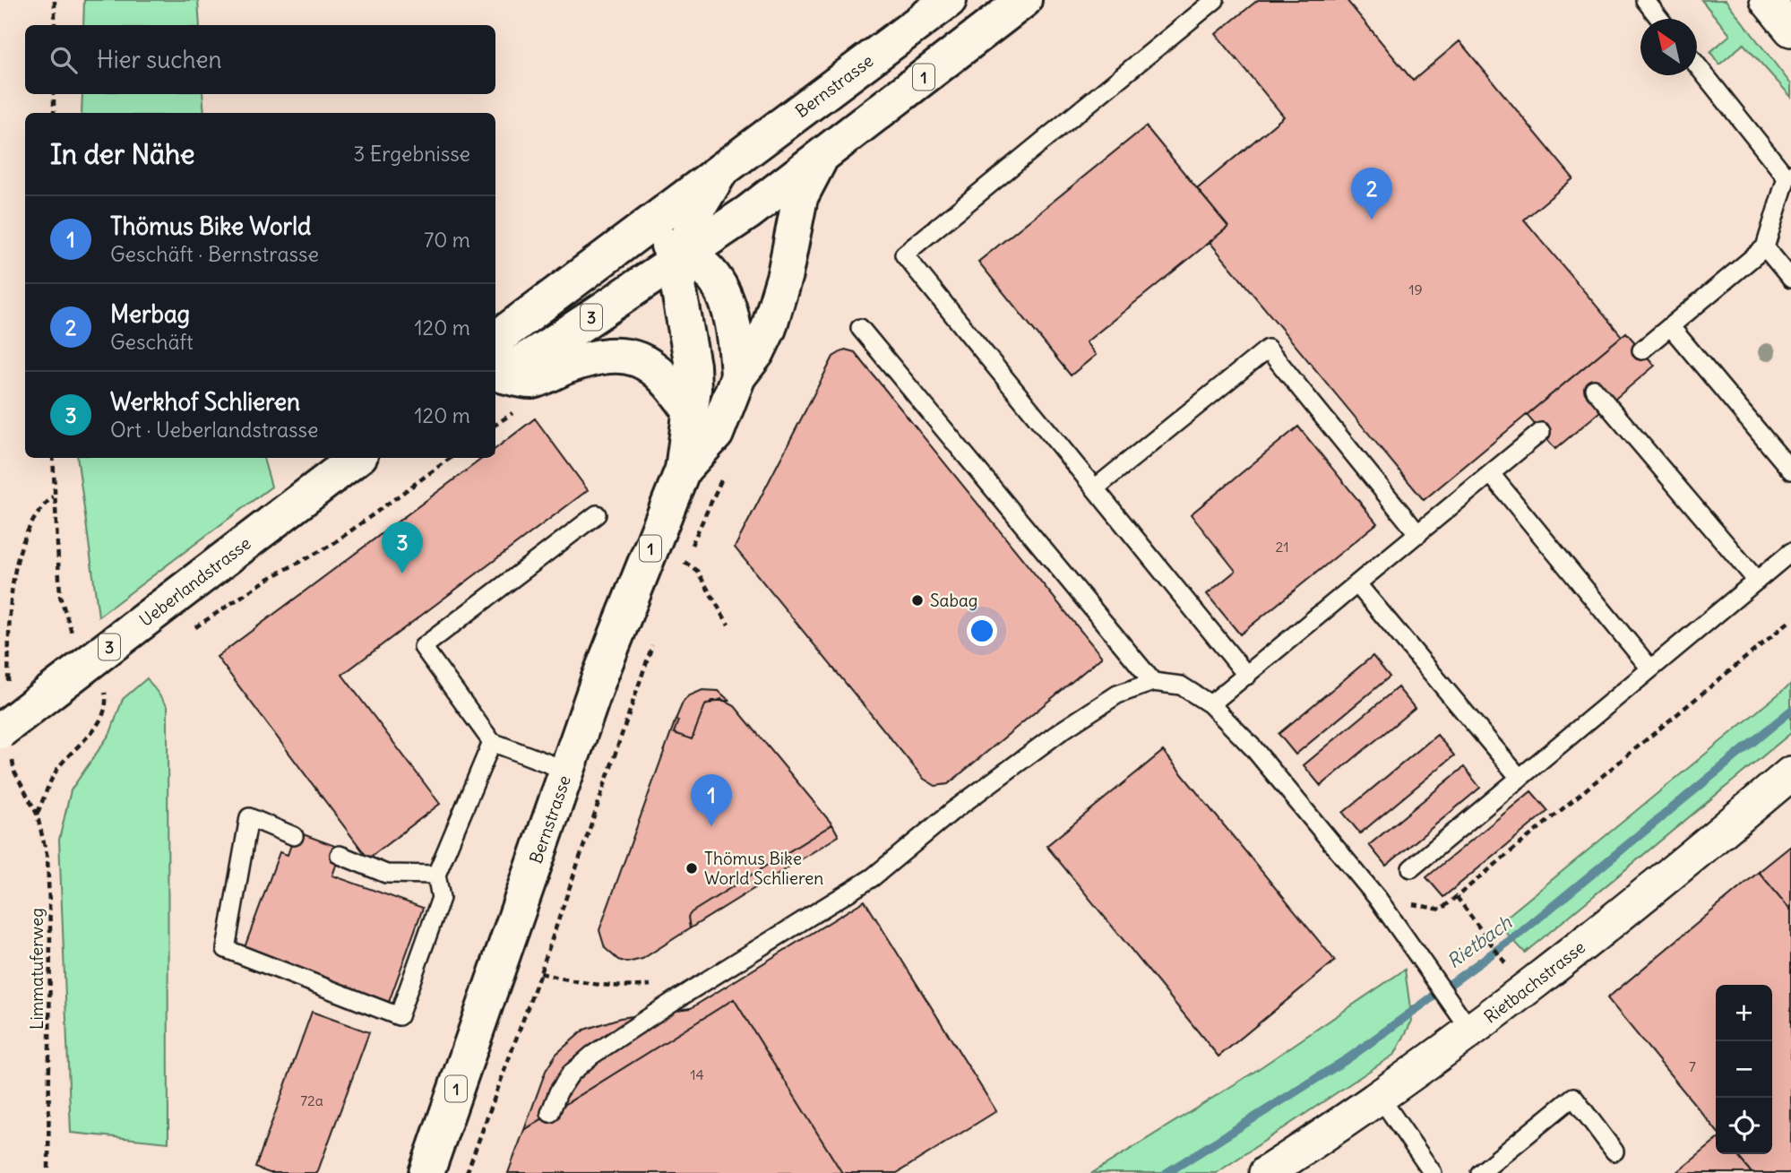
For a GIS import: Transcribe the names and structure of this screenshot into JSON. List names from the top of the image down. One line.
{"streets":{"main road":["1","Bernstrasse","3","Ueberlandstrasse"],"street":["Rietbachstrasse"],"path":["Limmatuferweg"]},"crossings":[["Bernstrasse","3"]],"water":["Rietbach"],"places":["Sabag","Thömus Bike World Schlieren"],"house_numbers":["19","21","7","14","72a"],"north":"top left","page":{"search":"Hier suchen","heading":["In der Nähe","3 Ergebnisse"],"pins":["2","3","1"],"list":[{"mark":"1","name":"Thömus Bike World","note":"Geschäft · Bernstrasse","value":"70 m"},{"mark":"2","name":"Merbag","note":"Geschäft","value":"120 m"},{"mark":"3","name":"Werkhof Schlieren","note":"Ort · Ueberlandstrasse","value":"120 m"}],"map_buttons":["+","−"]}}
